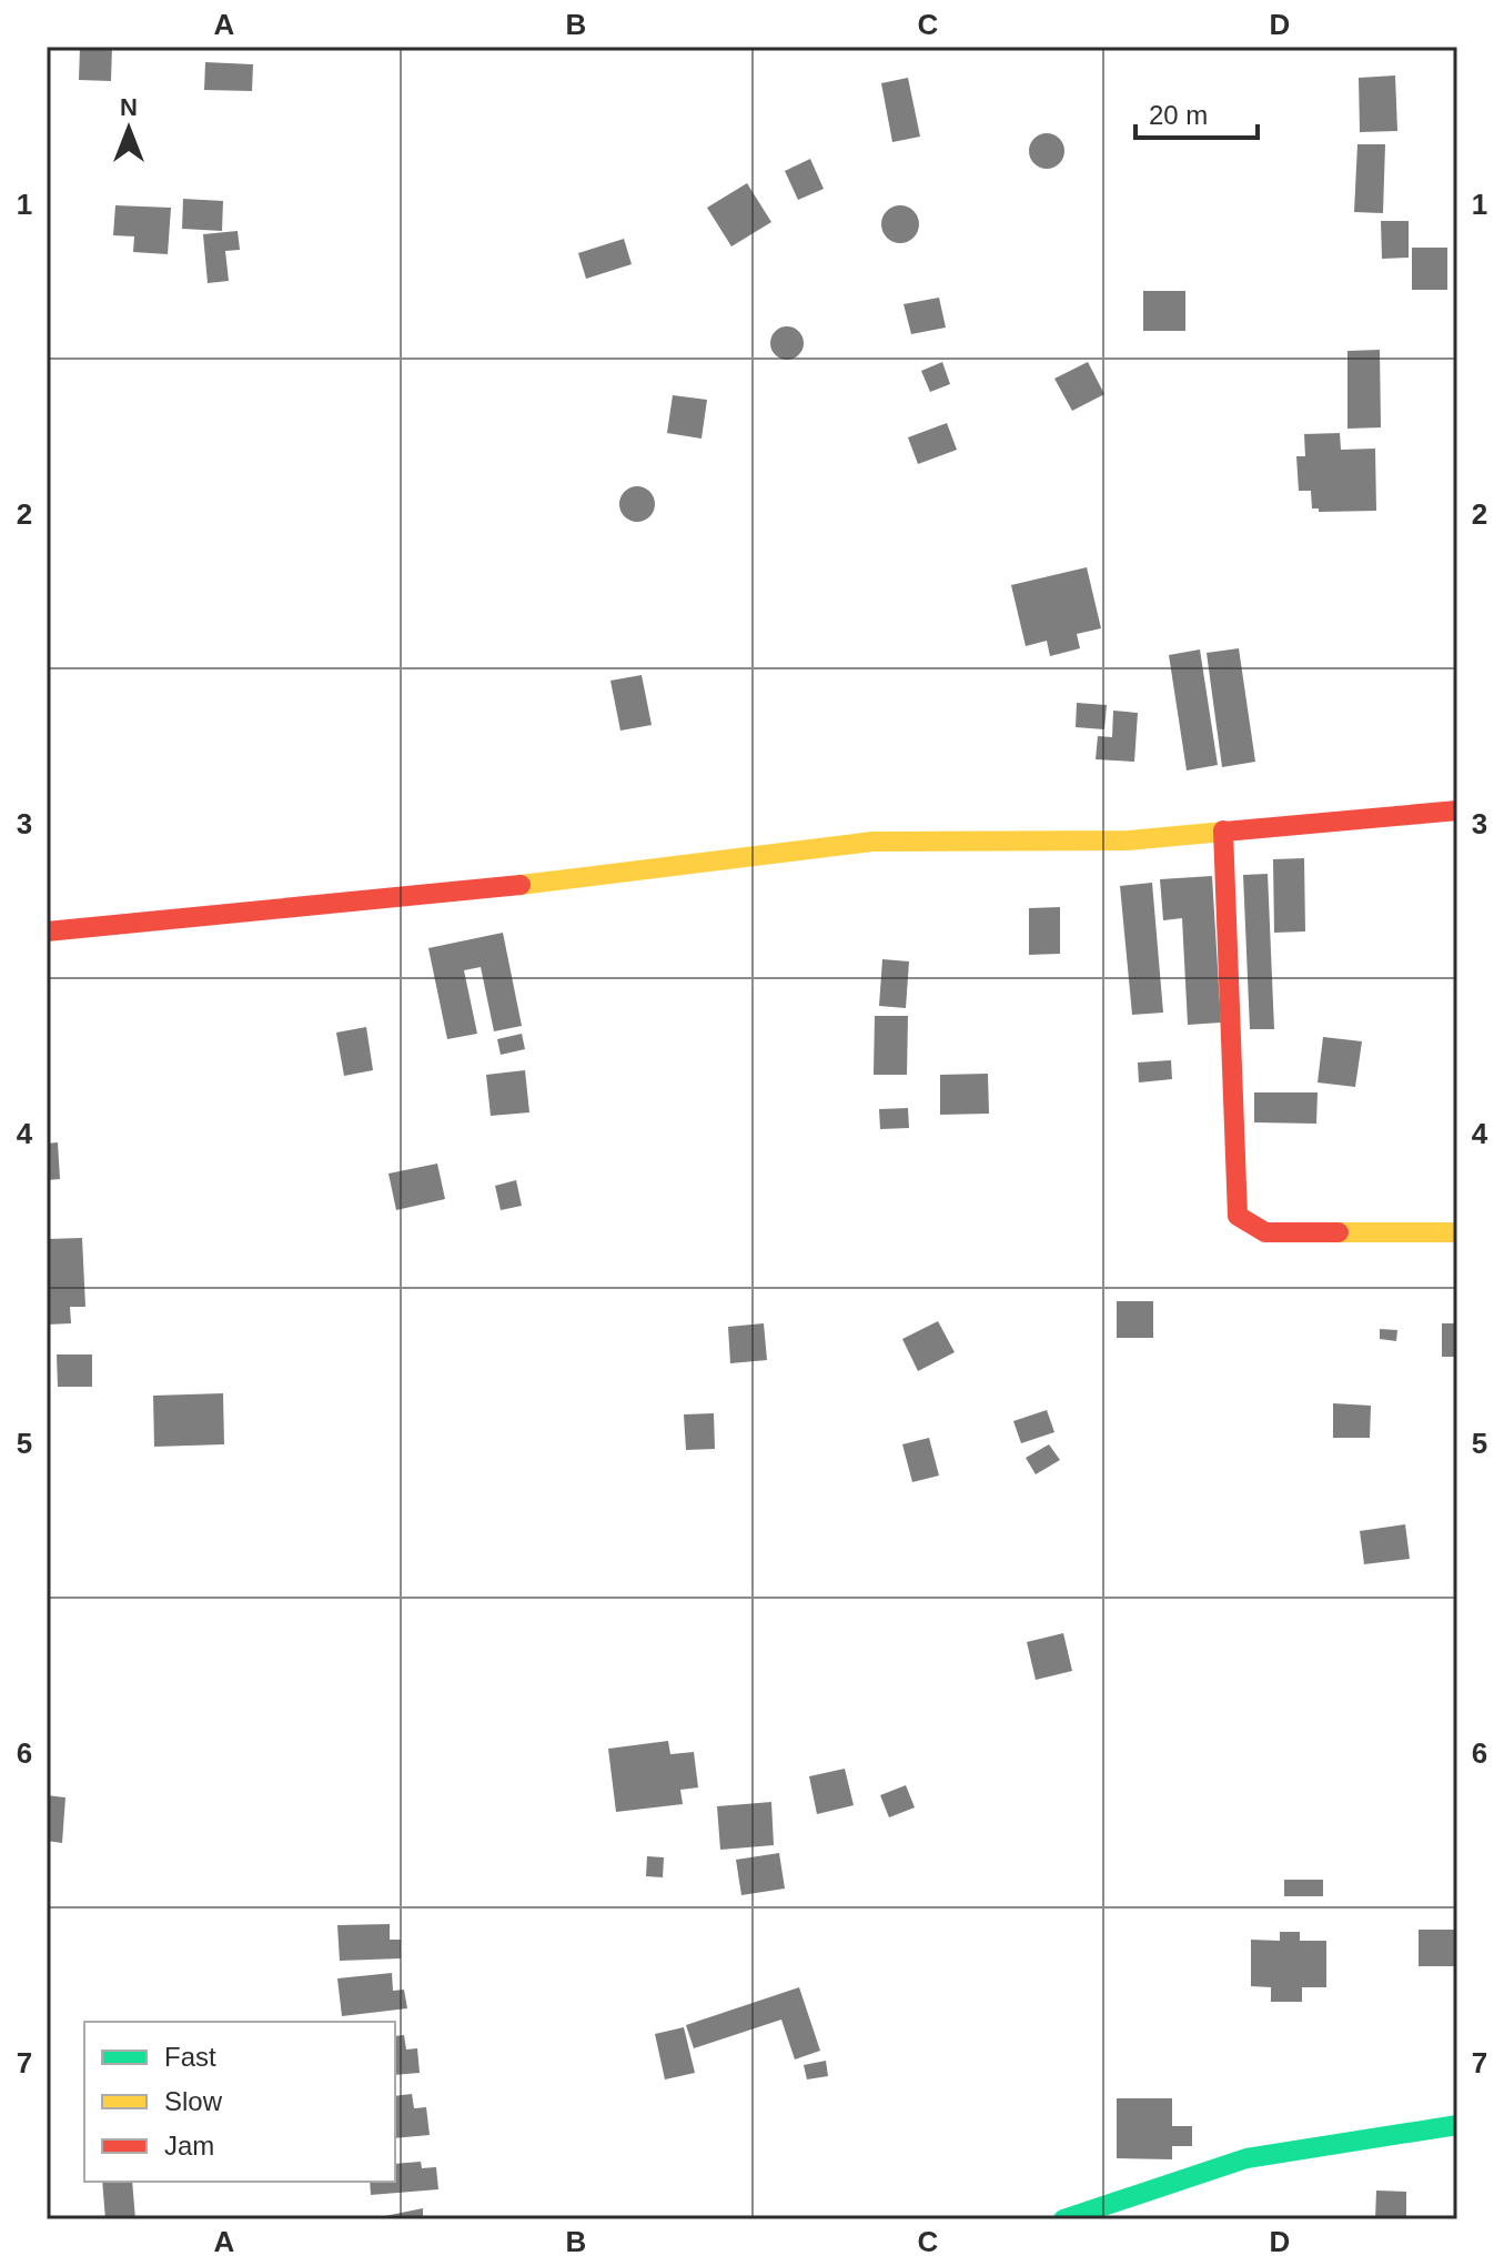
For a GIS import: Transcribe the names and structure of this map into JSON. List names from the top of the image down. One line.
{"legend":["Fast","Slow","Jam"],"scale_bar":"20 m","north":"top","grid":{"columns":["A","B","C","D"],"rows":["1","2","3","4","5","6","7"]}}
